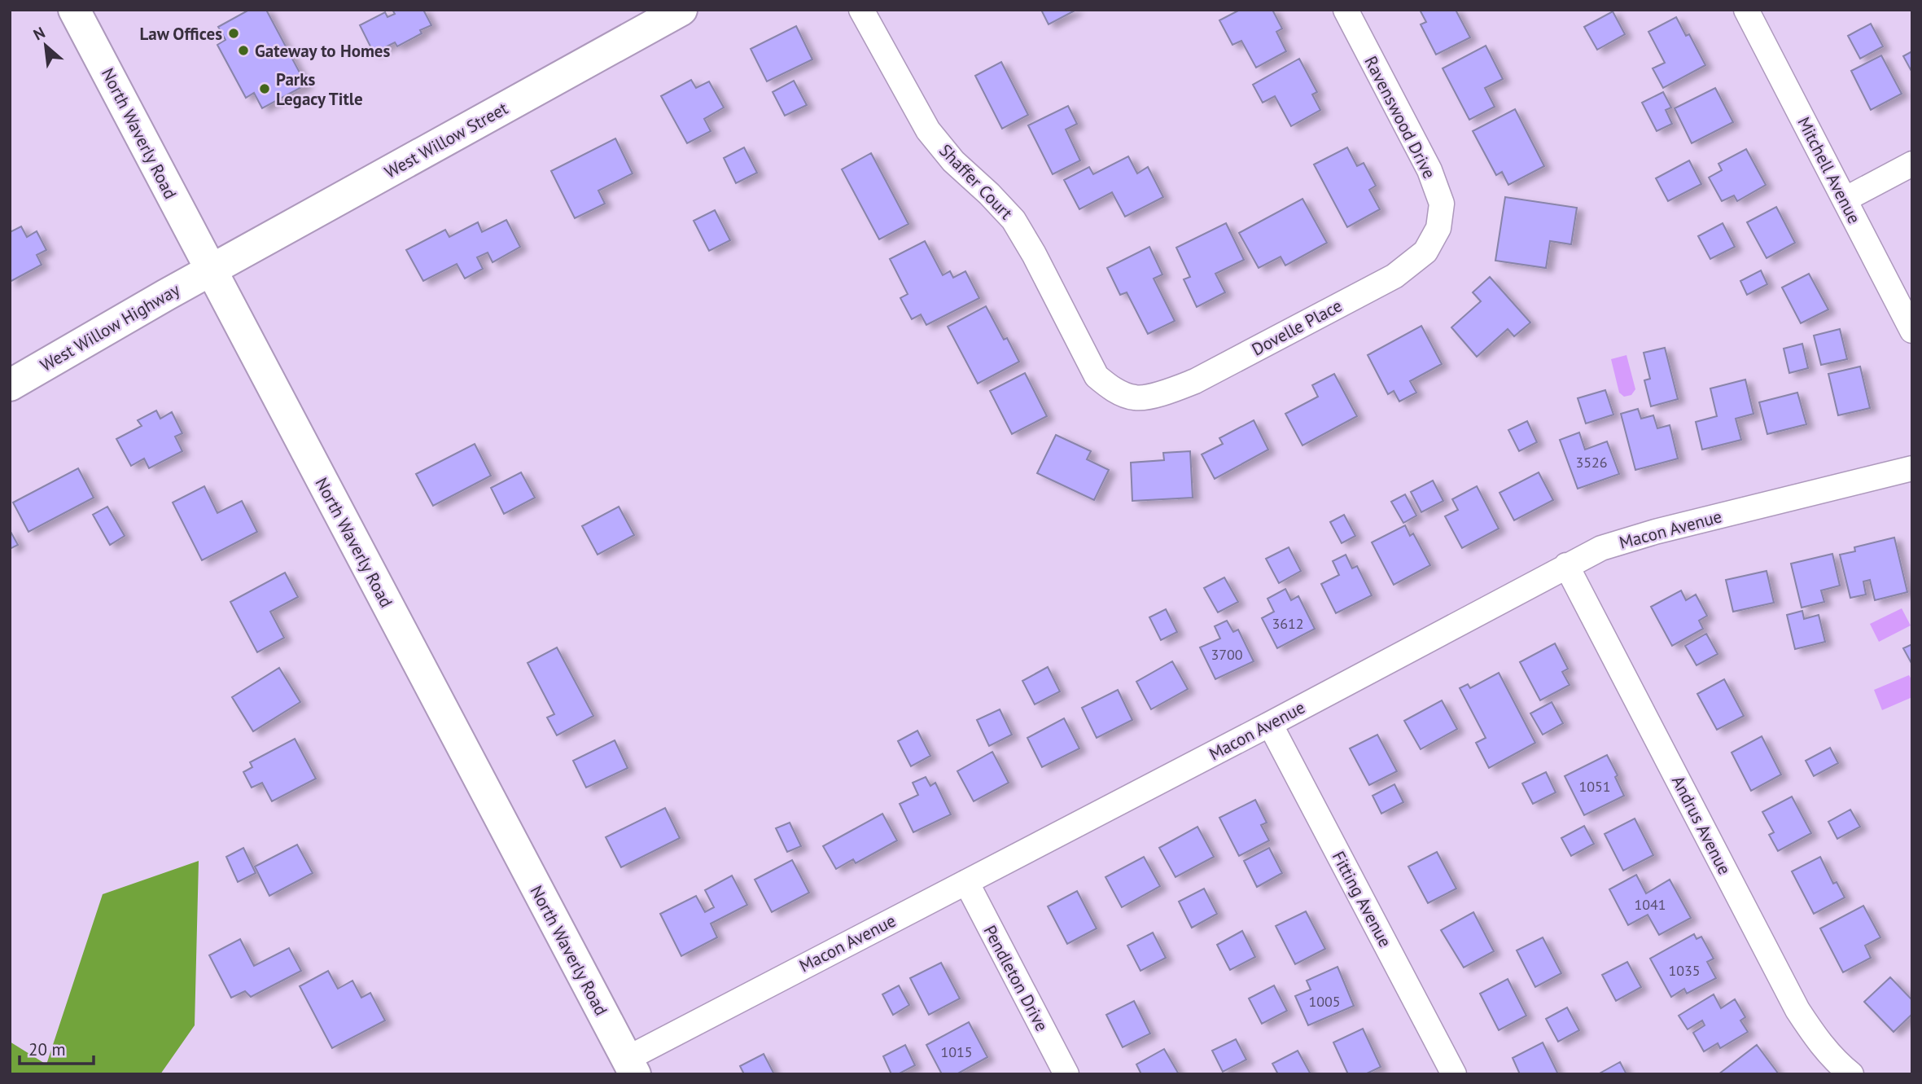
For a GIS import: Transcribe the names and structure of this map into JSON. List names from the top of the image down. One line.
{"streets":{"main road":["North Waverly Road","West Willow Street","West Willow Highway"],"street":["Ravenswood Drive","Mitchell Avenue","Shaffer Court","Dovelle Place","Macon Avenue","Andrus Avenue","Fitting Avenue","Pendleton Drive"]},"crossings":[["Ravenswood Drive","Dovelle Place"],["North Waverly Road","West Willow Street"],["North Waverly Road","West Willow Highway"],["North Waverly Road","Macon Avenue"],["West Willow Street","West Willow Highway"],["Shaffer Court","Dovelle Place"],["Macon Avenue","Andrus Avenue"],["Macon Avenue","Fitting Avenue"],["Macon Avenue","Pendleton Drive"]],"places":["Law Offices","Gateway to Homes","Parks Legacy Title"],"house_numbers":["3526","3612","3700","1051","1041","1035","1005","1015"],"scale_bar":"20 m","north":"top left"}
